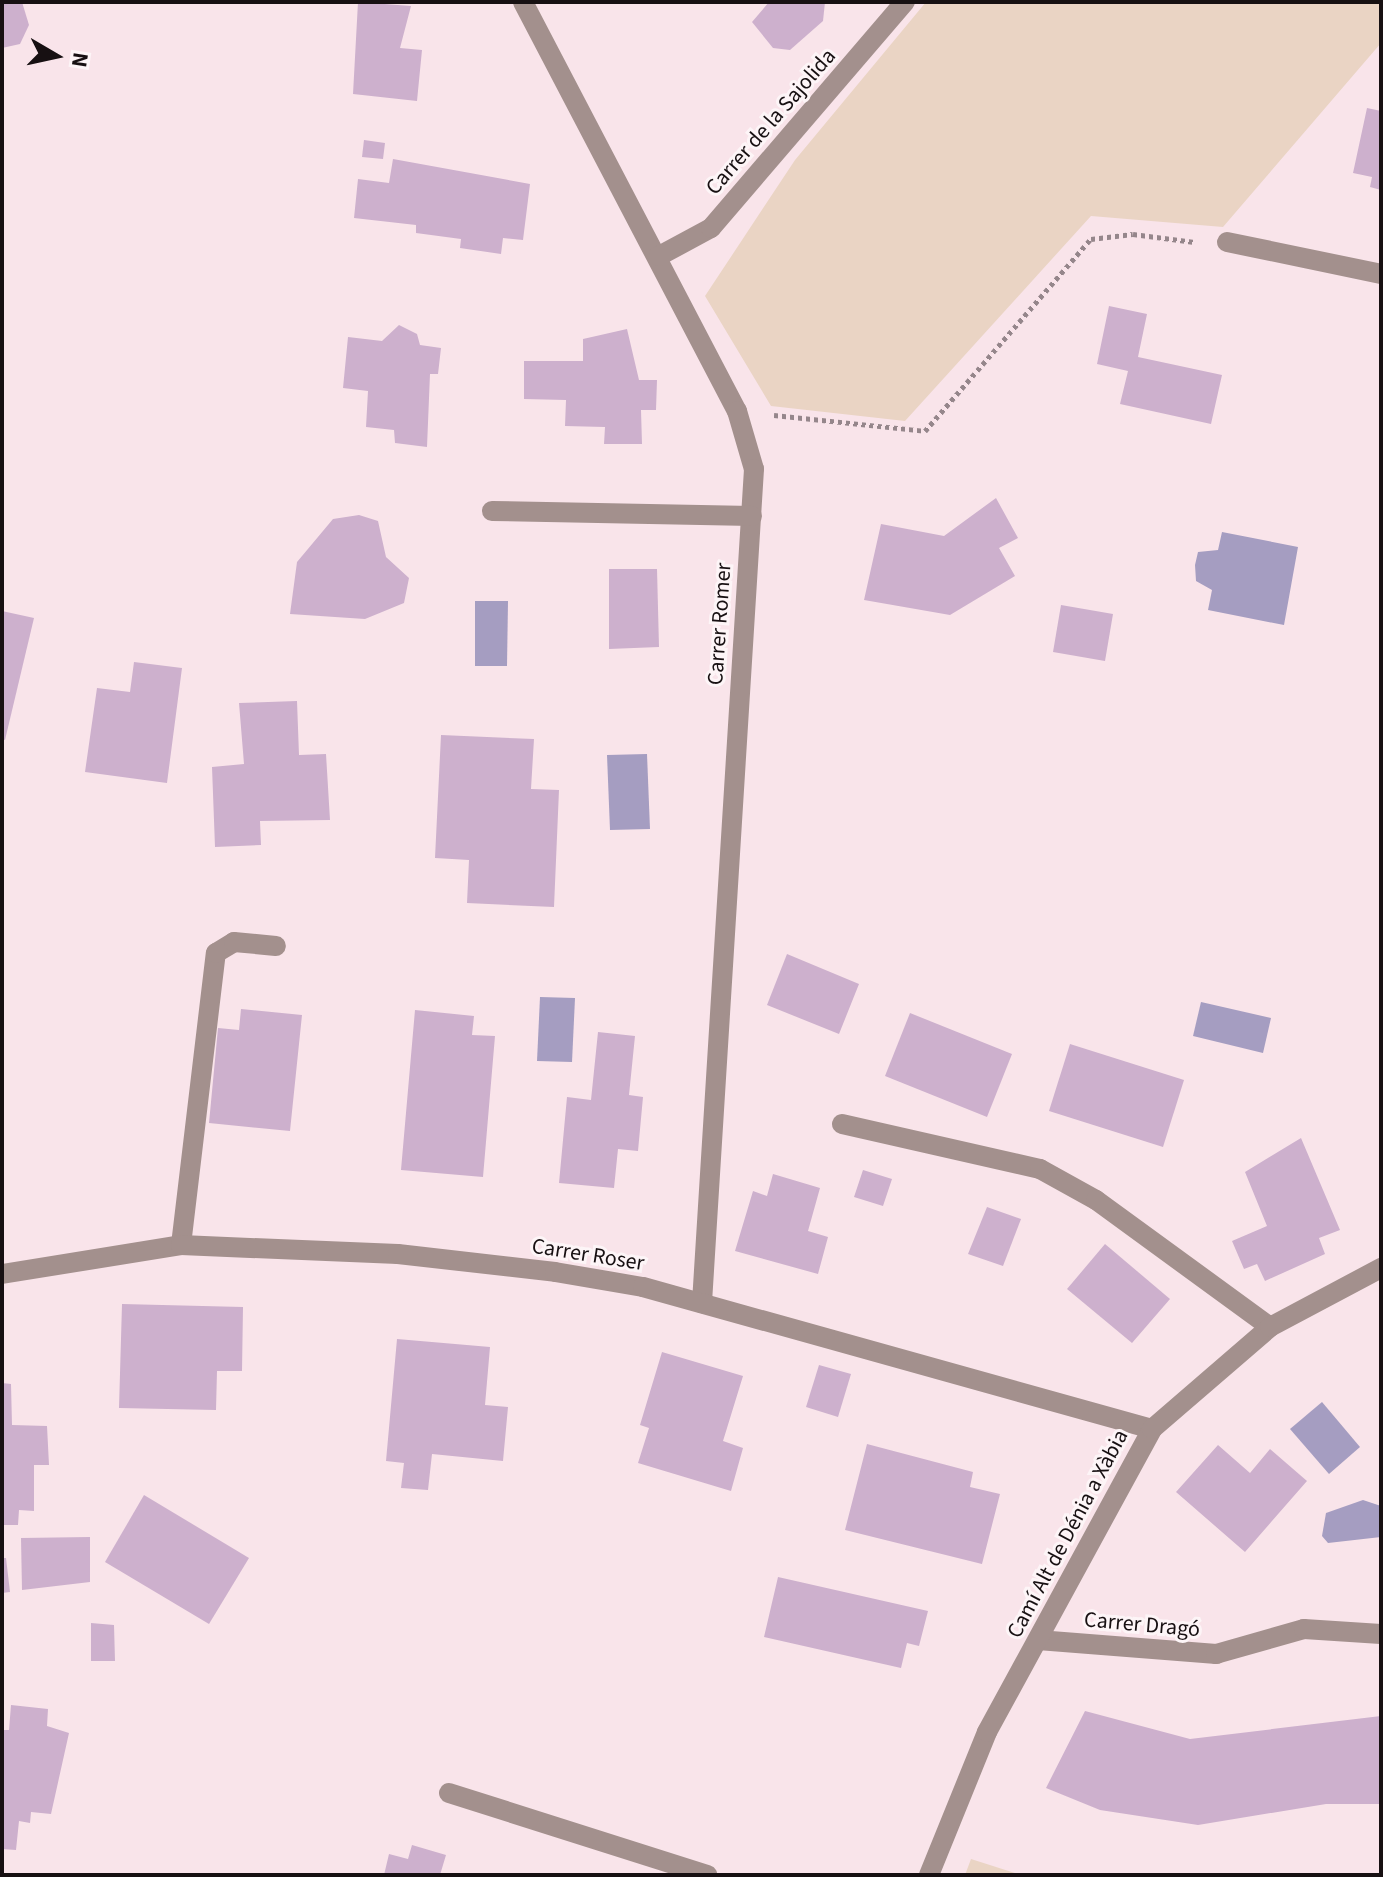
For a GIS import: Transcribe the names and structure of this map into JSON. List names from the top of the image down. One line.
{"streets":{"street":["Carrer de la Sajolida","Carrer Romer","Carrer Roser","Camí Alt de Dénia a Xàbia","Carrer Dragó"]},"crossings":[["Carrer de la Sajolida","Carrer Romer"],["Carrer Romer","Carrer Roser"],["Carrer Roser","Camí Alt de Dénia a Xàbia"],["Camí Alt de Dénia a Xàbia","Carrer Dragó"]],"north":"right"}
